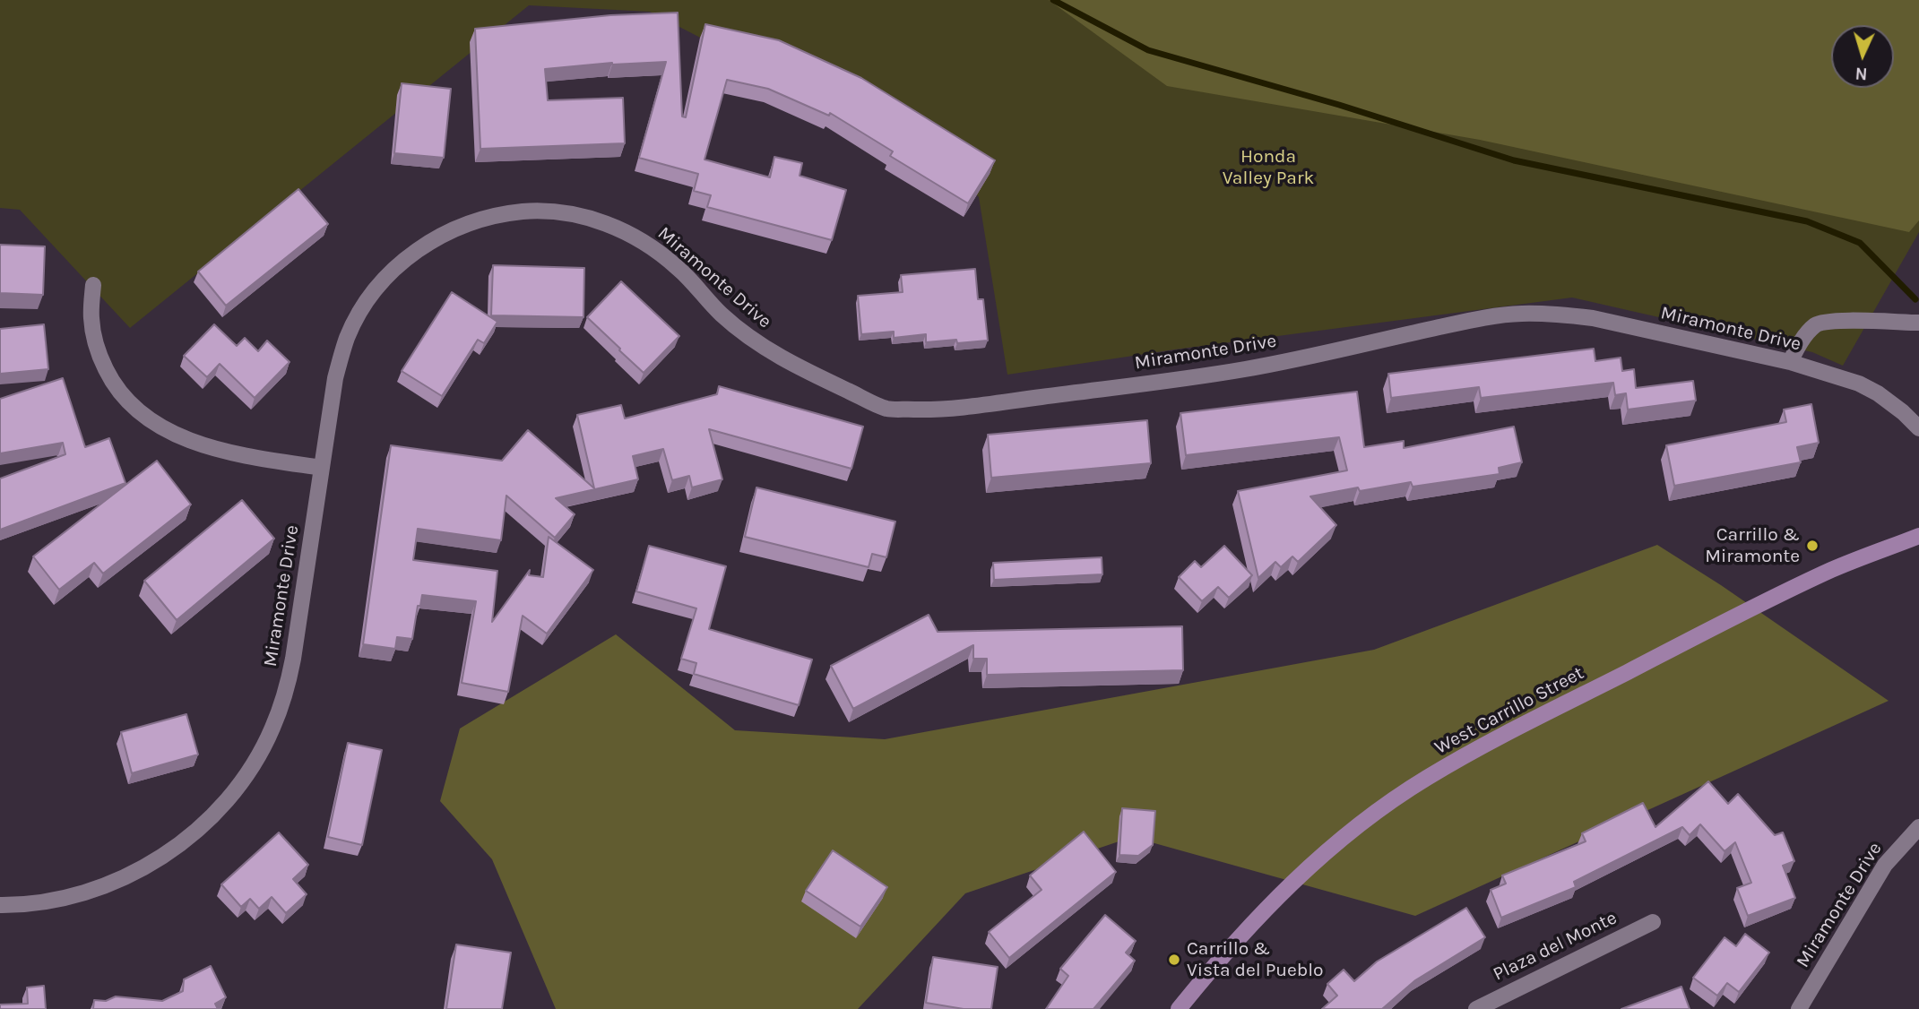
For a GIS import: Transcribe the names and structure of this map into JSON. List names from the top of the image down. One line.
{"streets":{"main road":["West Carrillo Street"],"street":["Miramonte Drive","Plaza del Monte"]},"parks":["Honda Valley Park"],"places":["Carrillo & Miramonte","Carrillo & Vista del Pueblo"],"north":"bottom"}
